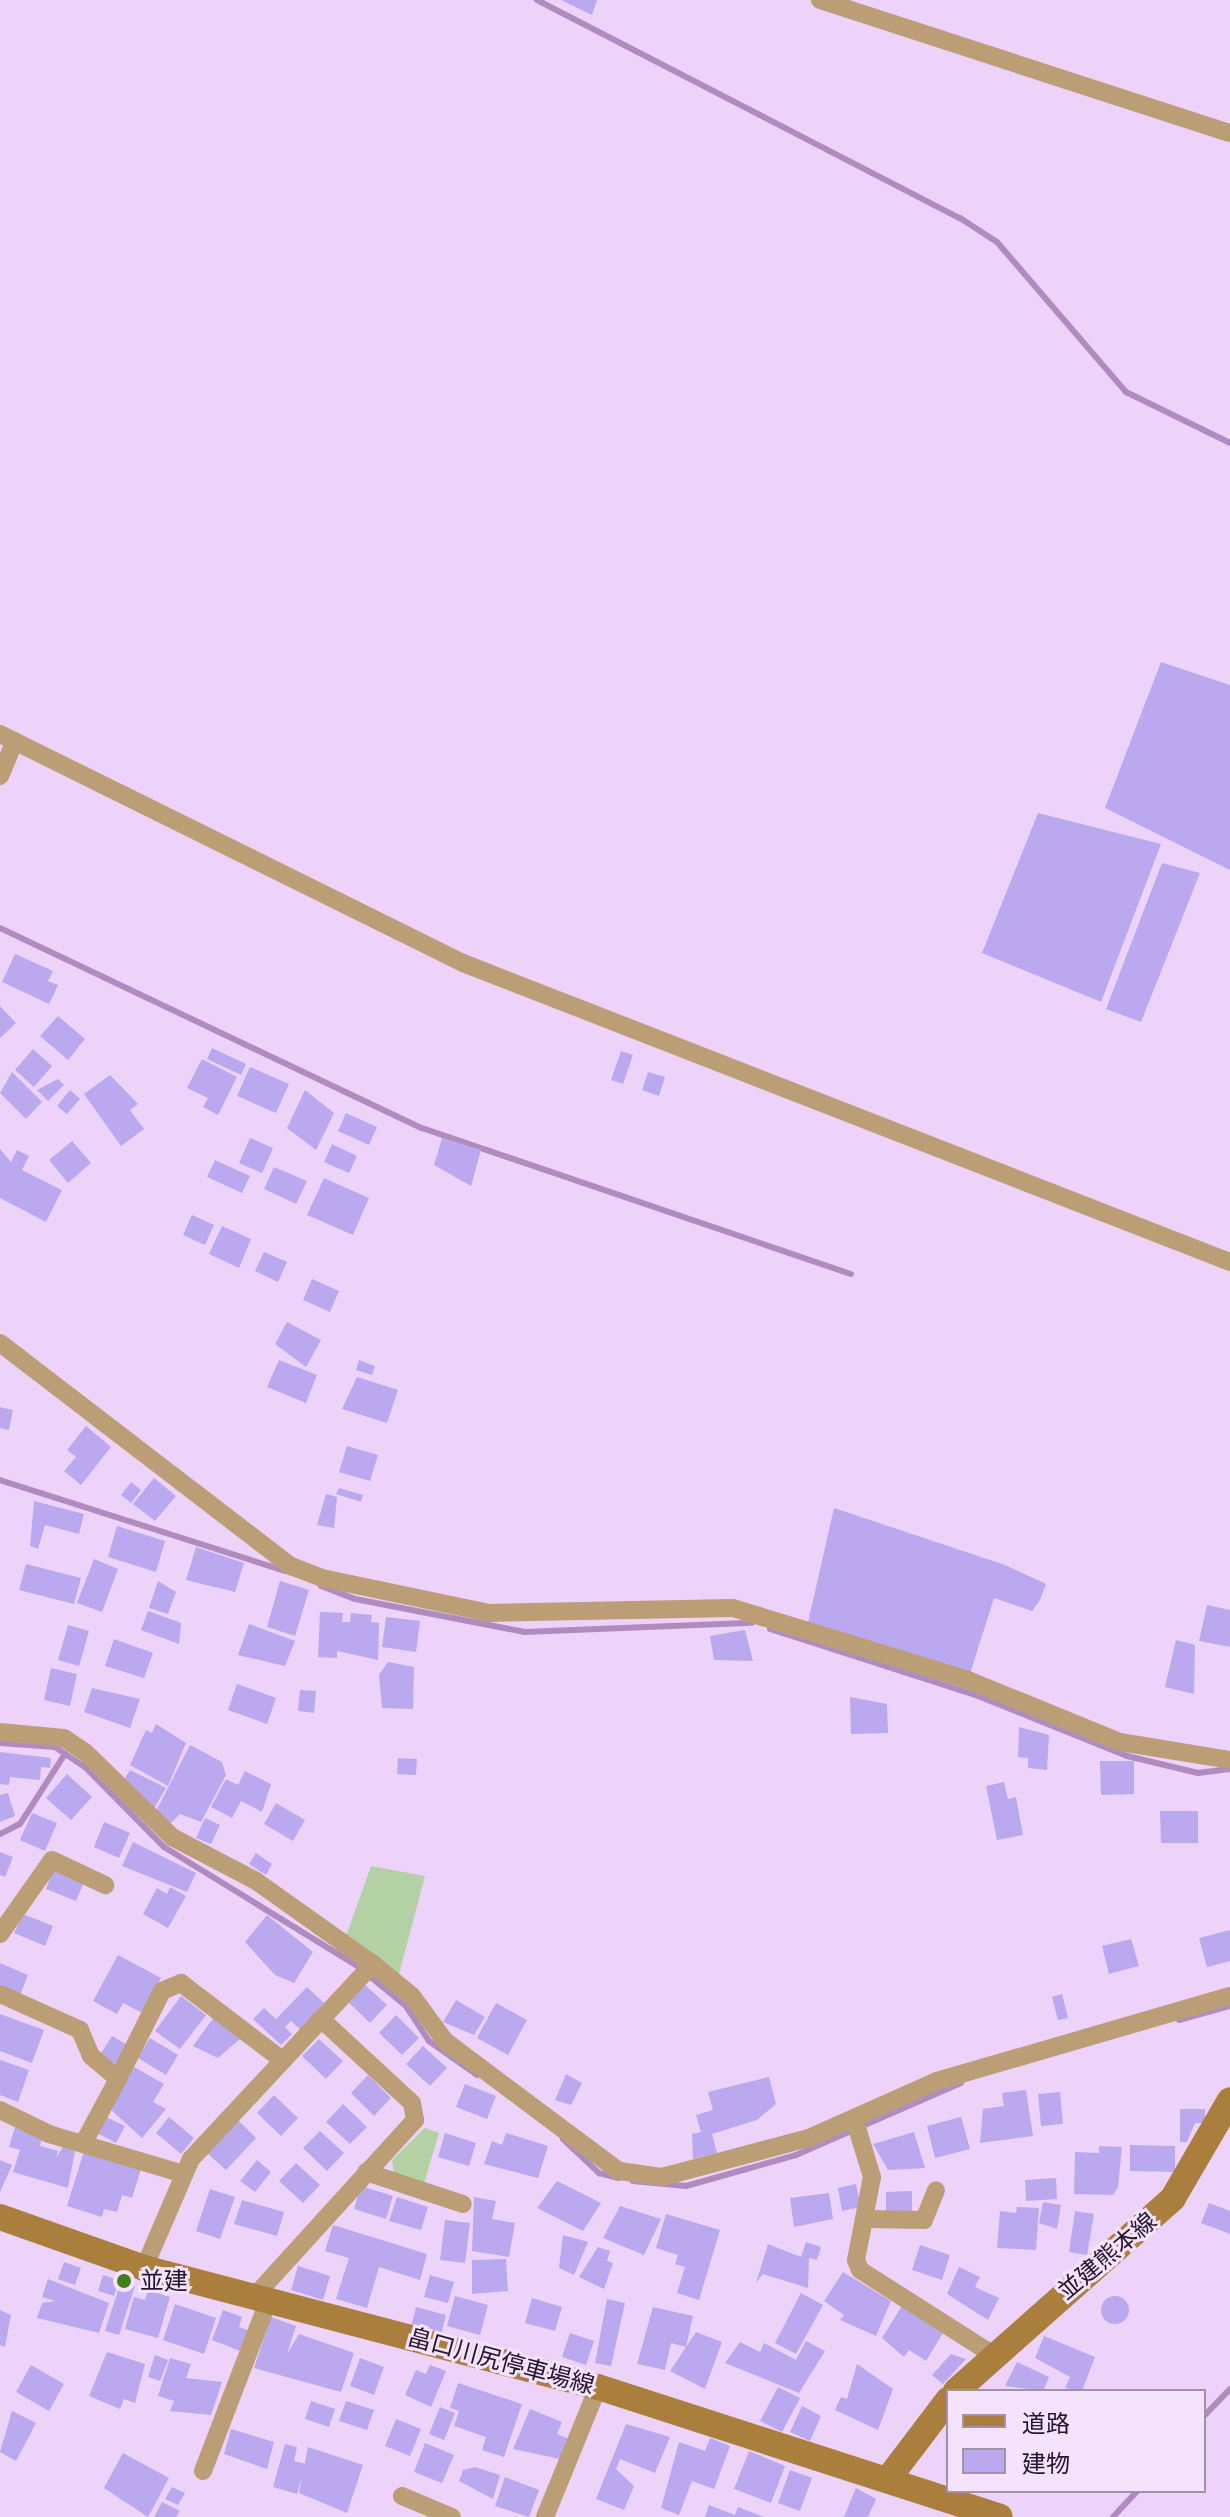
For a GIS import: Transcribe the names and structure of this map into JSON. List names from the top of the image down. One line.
{"streets":{"main road":["並建熊本線","畠口川尻停車場線"]},"places":["並建"],"legend":["道路","建物"]}
